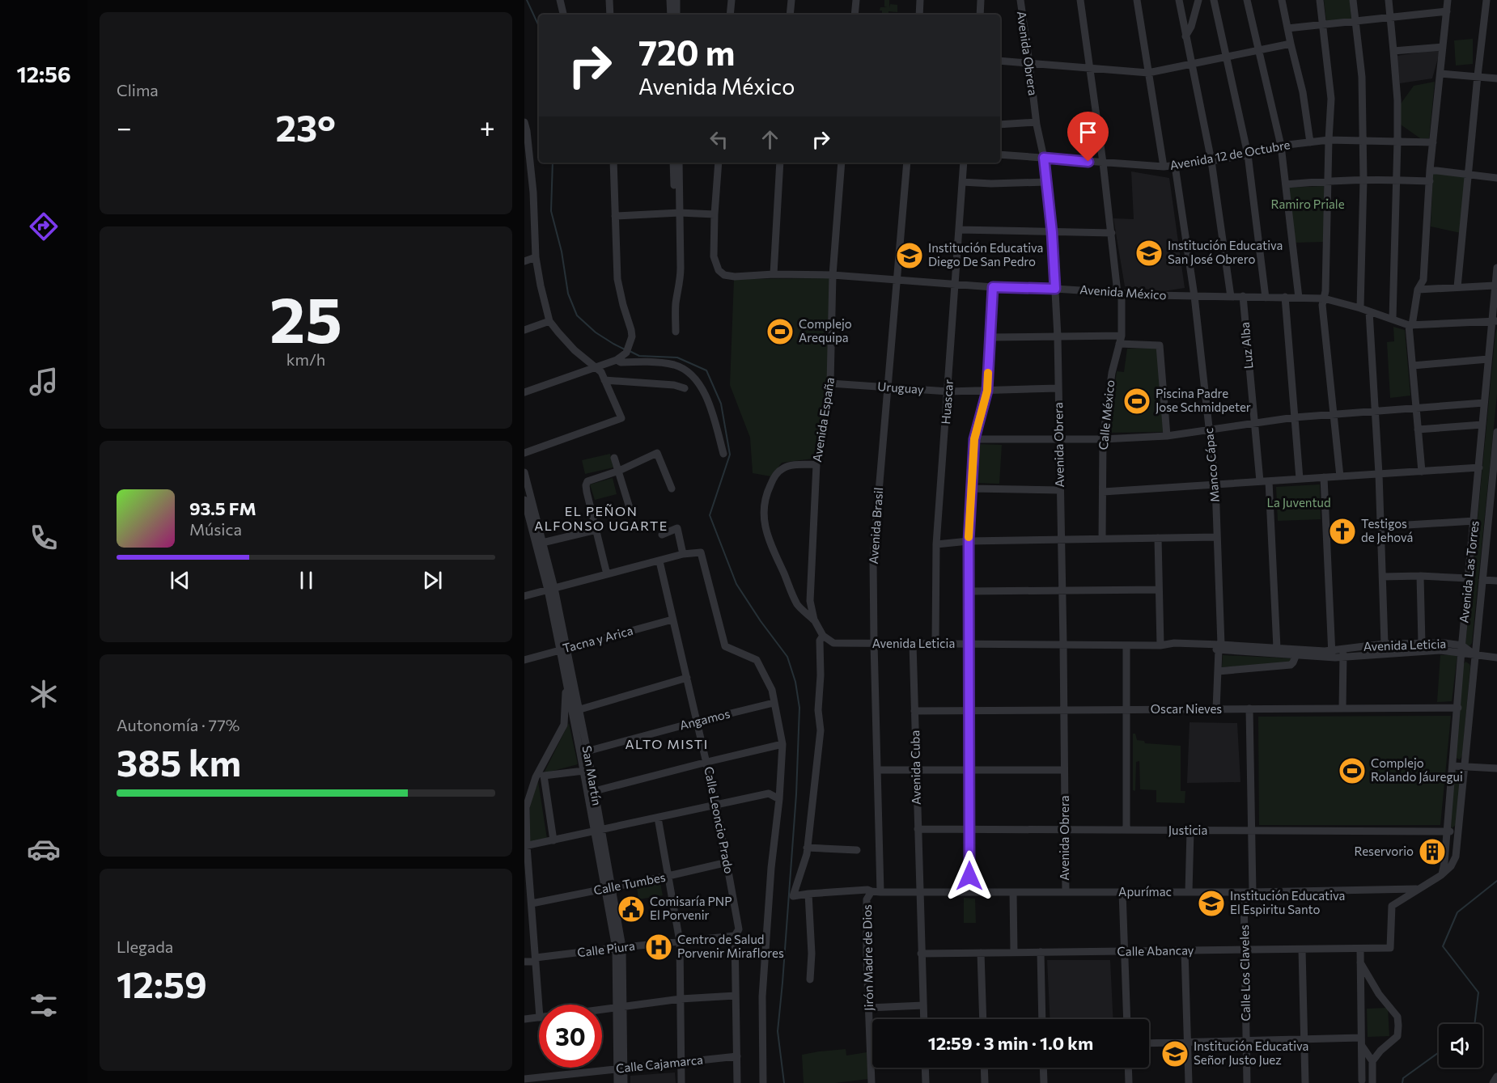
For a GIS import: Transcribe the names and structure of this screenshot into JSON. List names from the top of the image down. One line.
{"streets":{"street":["Avenida Obrera","Avenida 12 de Octubre","Avenida México","Luz Alba","Uruguay","Huascar","Calle México","Avenida España","Manco Cápac","Avenida Brasil","Avenida Las Torres","Tacna y Arica","Avenida Leticia","Oscar Nieves","Angamos","Avenida Cuba","San Martín","Calle Leoncio Prado","Justicia","Calle Tumbes","Apurímac","Calle Piura","Calle Abancay","Jirón Madre de Dios","Calle Los Claveles","Calle Cajamarca"]},"crossings":[["Avenida Obrera","Avenida 12 de Octubre"],["Avenida Obrera","Avenida México"],["Avenida Obrera","Uruguay"],["Avenida Obrera","Avenida Leticia"],["Avenida Obrera","Oscar Nieves"],["Avenida Obrera","Justicia"],["Avenida Obrera","Apurímac"],["Avenida 12 de Octubre","Calle México"],["Avenida 12 de Octubre","Manco Cápac"],["Avenida México","Luz Alba"],["Avenida México","Huascar"],["Avenida México","Calle México"],["Avenida México","Avenida España"],["Avenida México","Manco Cápac"],["Avenida México","Avenida Brasil"],["Avenida México","Avenida Las Torres"],["Uruguay","Huascar"],["Uruguay","Avenida España"],["Uruguay","Avenida Brasil"],["Huascar","Avenida Leticia"],["Avenida España","Avenida Leticia"],["Manco Cápac","Avenida Leticia"],["Manco Cápac","Oscar Nieves"],["Avenida Brasil","Avenida Leticia"],["Avenida Brasil","Apurímac"],["Avenida Las Torres","Avenida Leticia"],["Avenida Las Torres","Oscar Nieves"],["Avenida Las Torres","Justicia"],["Avenida Las Torres","Apurímac"],["Avenida Las Torres","Calle Abancay"],["Tacna y Arica","San Martín"],["Tacna y Arica","Calle Leoncio Prado"],["Avenida Leticia","Avenida Cuba"],["Oscar Nieves","Avenida Cuba"],["Angamos","San Martín"],["Angamos","Calle Leoncio Prado"],["Avenida Cuba","Justicia"],["Avenida Cuba","Apurímac"],["Avenida Cuba","Calle Abancay"],["San Martín","Calle Tumbes"],["San Martín","Calle Piura"],["San Martín","Calle Cajamarca"],["Calle Leoncio Prado","Calle Tumbes"],["Calle Leoncio Prado","Calle Piura"],["Calle Leoncio Prado","Calle Cajamarca"],["Apurímac","Jirón Madre de Dios"],["Apurímac","Calle Los Claveles"],["Calle Abancay","Calle Los Claveles"]],"districts":["EL PEÑON ALFONSO UGARTE","ALTO MISTI"],"parks":["Ramiro Priale","La Juventud"],"places":{"school or university":["Institución Educativa San José Obrero","Institución Educativa Diego De San Pedro","Institución Educativa El Espiritu Santo","Institución Educativa Señor Justo Juez"],"sports":["Complejo Arequipa","Piscina Padre Jose Schmidpeter","Complejo Rolando Jáuregui"],"church":["Testigos de Jehová"],"building":["Reservorio"],"public building":["Comisaría PNP El Porvenir"],"hospital":["Centro de Salud Porvenir Miraflores"]},"page":{"tabs":"12:56","tile":["Clima",["25","km/h"],["Autonomía · 77%","385 km"],["Llegada","12:59"]],"turn":["720 m","Avenida México"],"heat":["−","23°","+"],"song":["93.5 FM","Música"],"limit":"30","trip":"12:59 · 3 min · 1.0 km"}}
